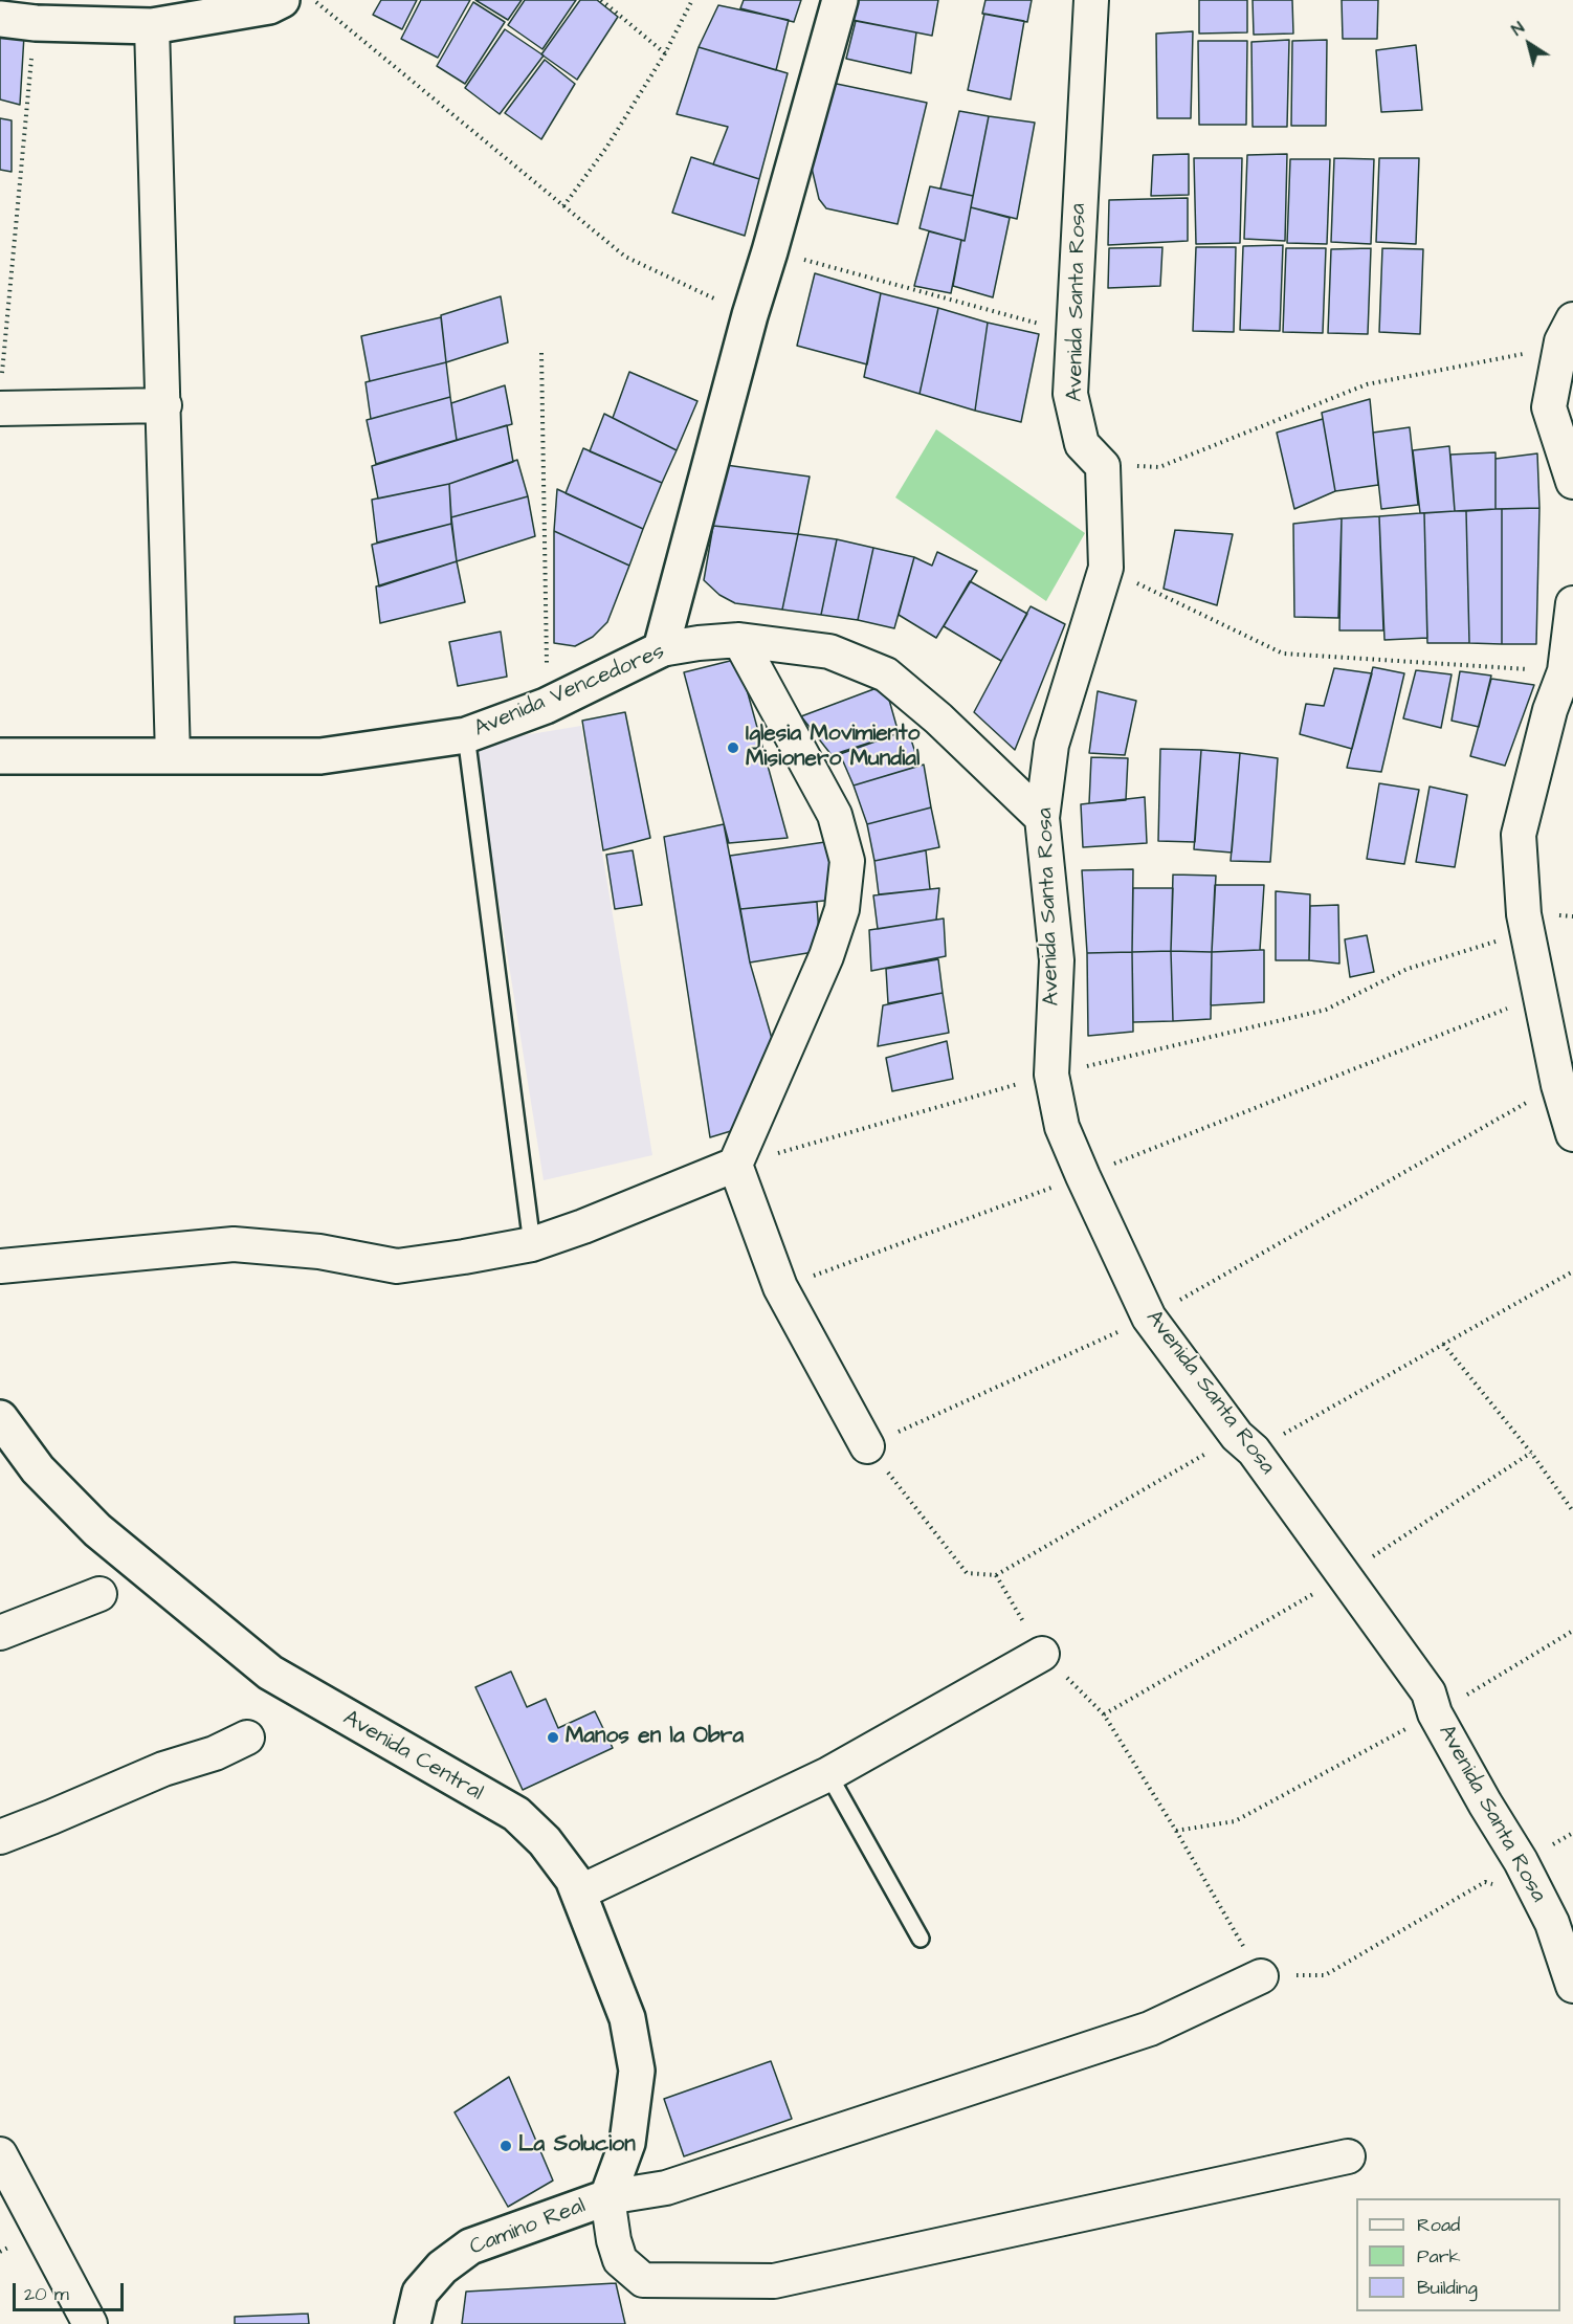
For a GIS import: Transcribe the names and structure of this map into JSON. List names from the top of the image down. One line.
{"streets":{"street":["Avenida Santa Rosa","Avenida Vencedores","Avenida Central","Camino Real"]},"crossings":[["Avenida Santa Rosa","Avenida Vencedores"],["Avenida Central","Camino Real"]],"places":["Iglesia Movimiento Misionero Mundial","Manos en la Obra","La Solucion"],"legend":["Road","Park","Building"],"scale_bar":"20 m","north":"top left"}
